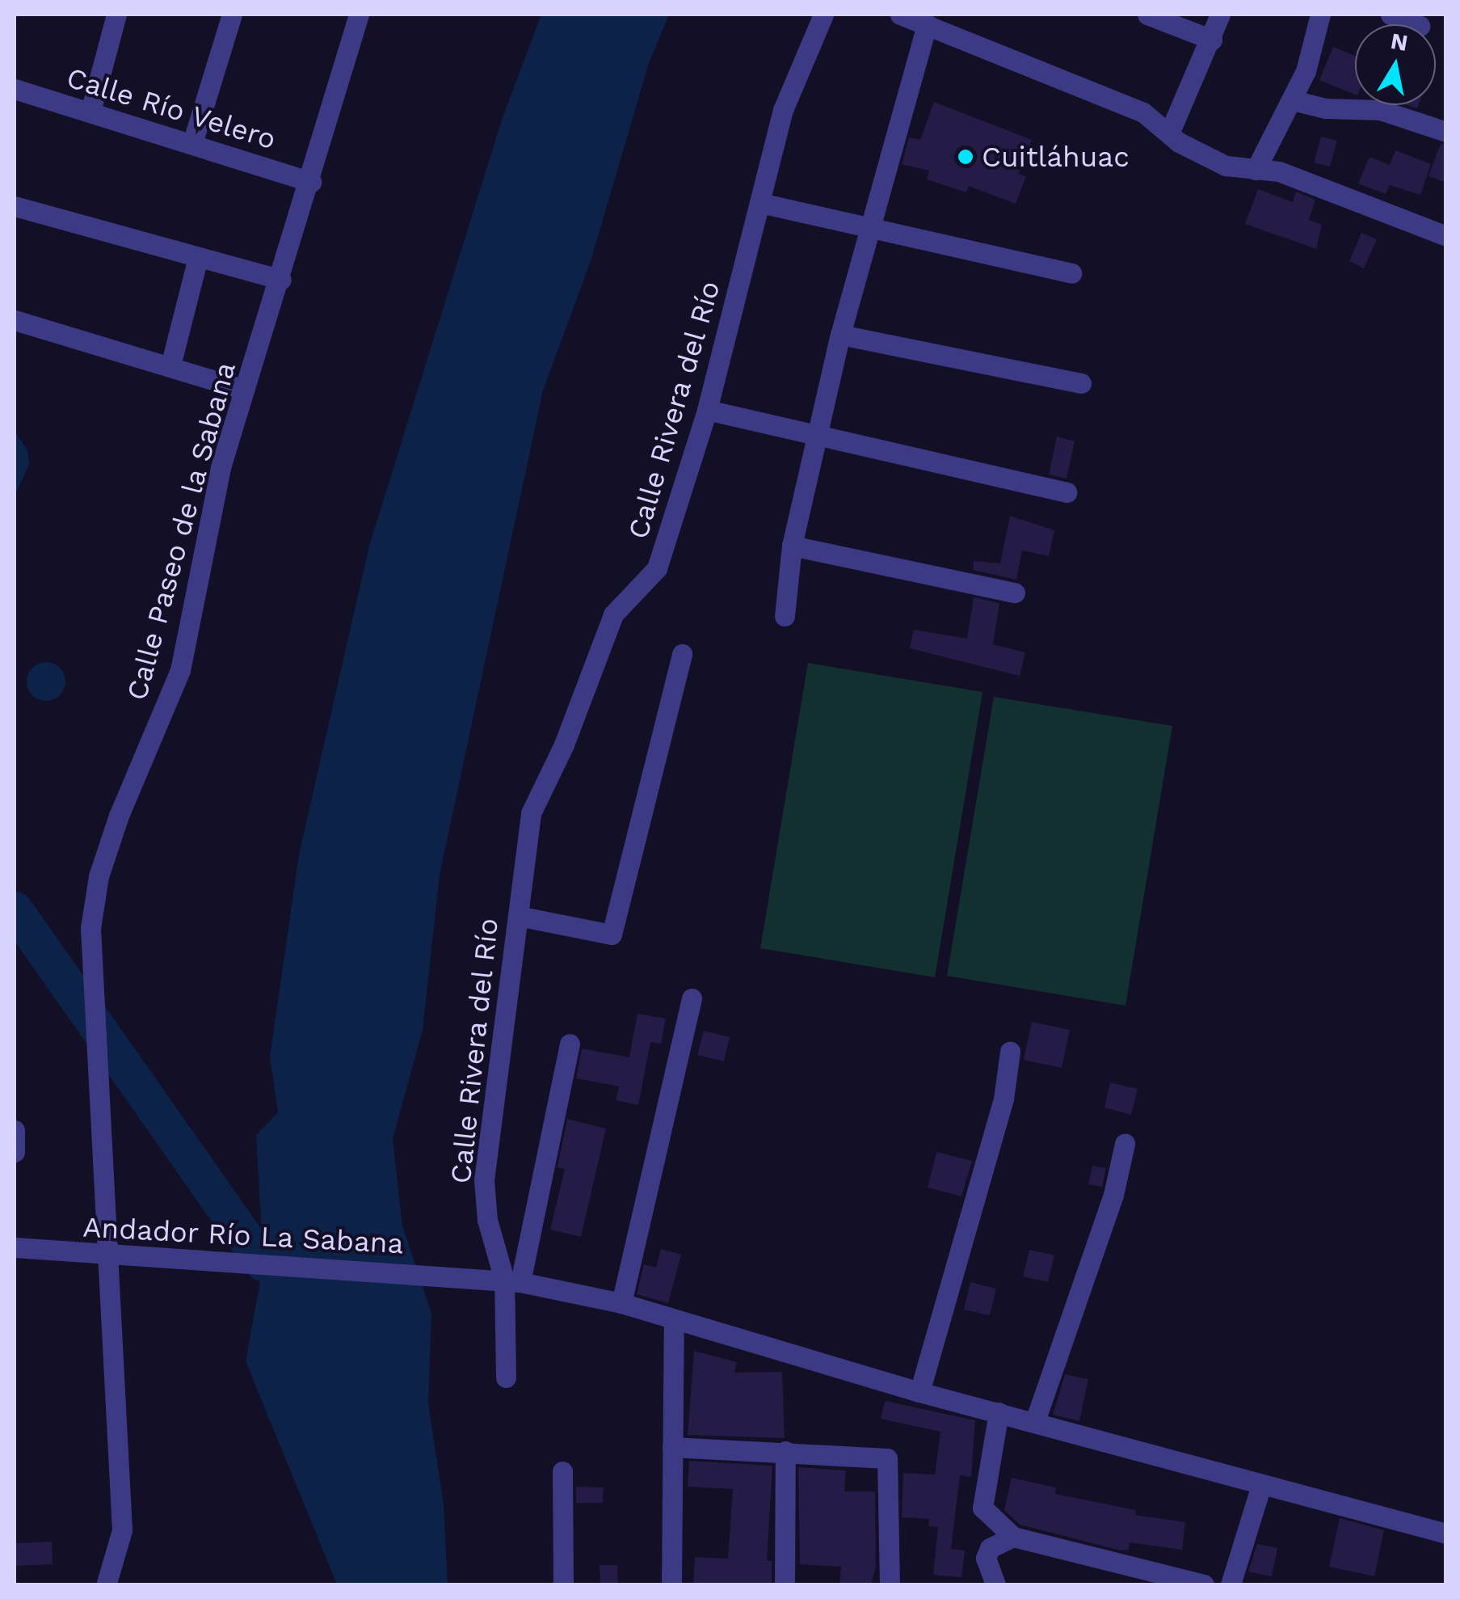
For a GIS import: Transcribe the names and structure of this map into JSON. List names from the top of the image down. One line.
{"streets":{"street":["Calle Río Velero","Calle Rivera del Río","Calle Paseo de la Sabana","Andador Río La Sabana"]},"crossings":[["Calle Río Velero","Calle Paseo de la Sabana"],["Calle Rivera del Río","Andador Río La Sabana"],["Calle Paseo de la Sabana","Andador Río La Sabana"]],"places":["Cuitláhuac"],"north":"top"}
